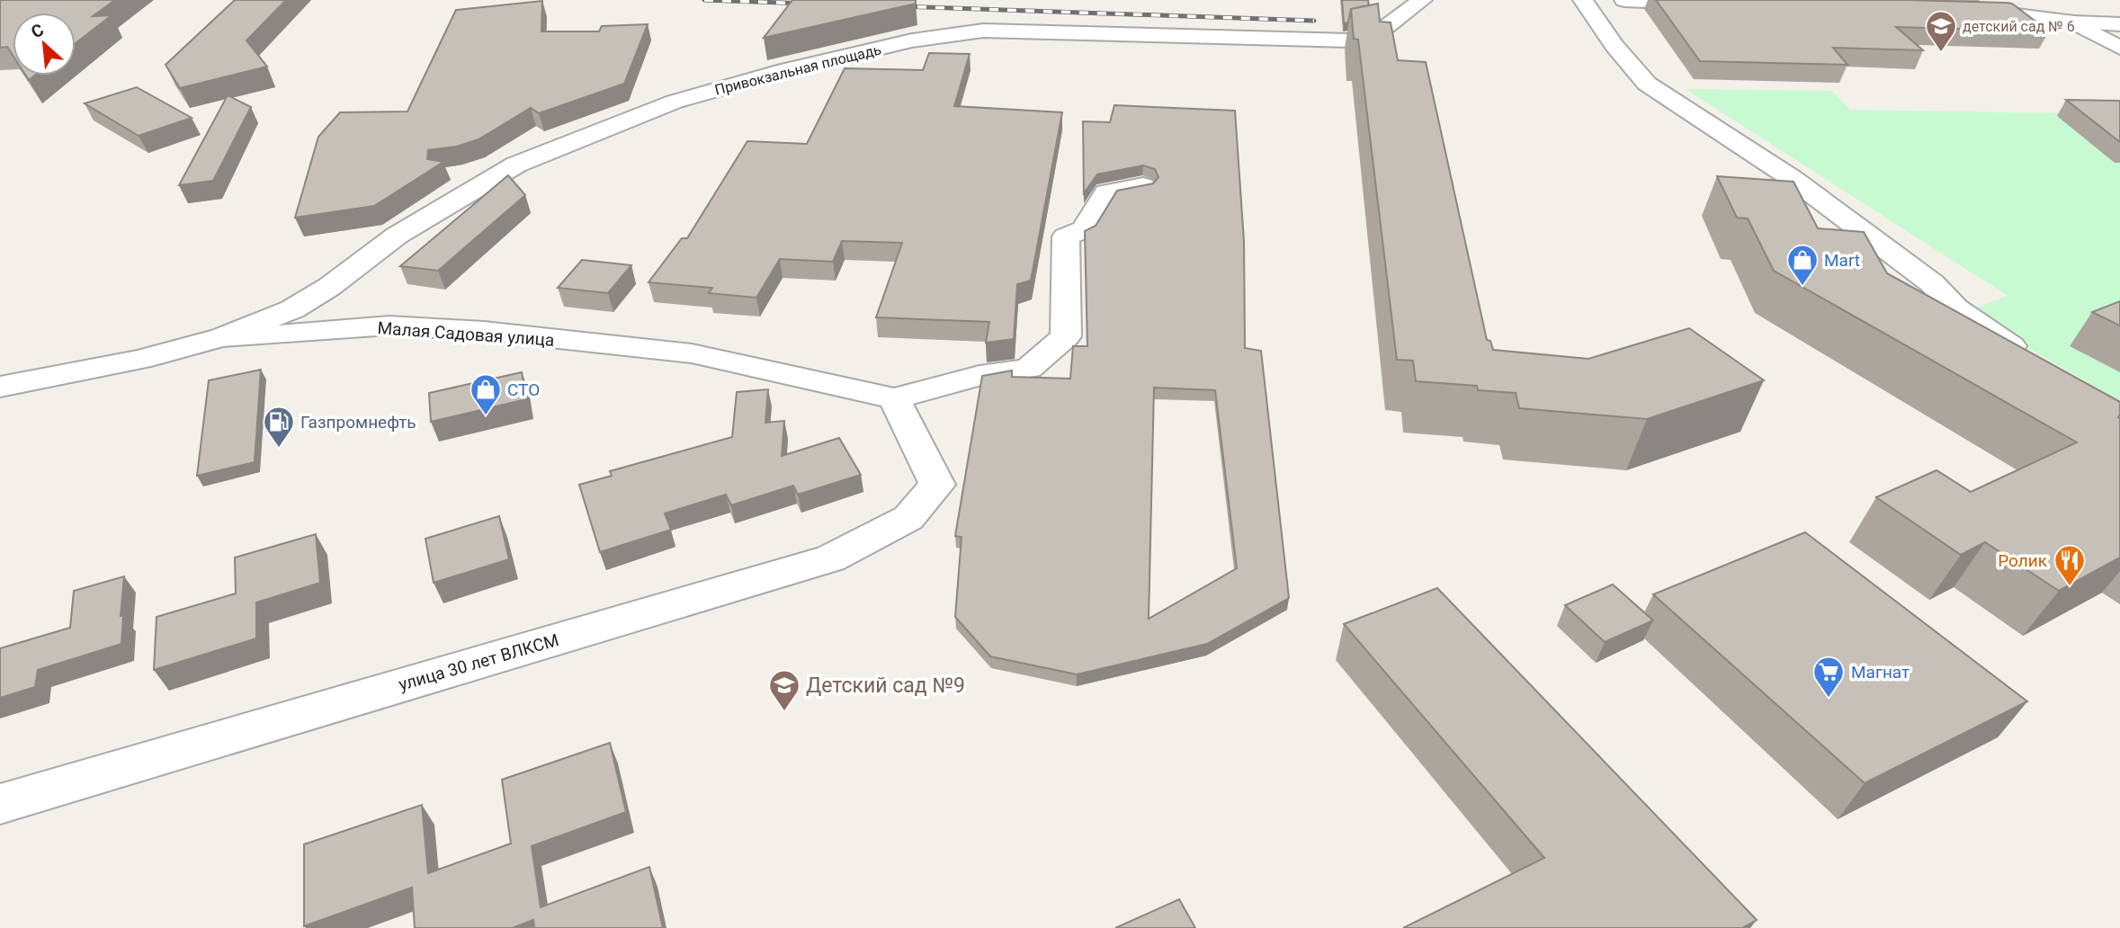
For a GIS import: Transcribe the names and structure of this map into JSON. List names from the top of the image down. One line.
{"streets":{"street":["Привокзальная площадь","Малая Садовая улица","улица 30 лет ВЛКСМ"]},"crossings":[["Привокзальная площадь","Малая Садовая улица"],["Малая Садовая улица","улица 30 лет ВЛКСМ"]],"places":{"school or university":["детский сад № 6","Детский сад №9"],"shop":["Mart","СТО"],"fuel station":["Газпромнефть"],"restaurant":["Ролик"],"supermarket":["Магнат"]},"north":"top left"}
